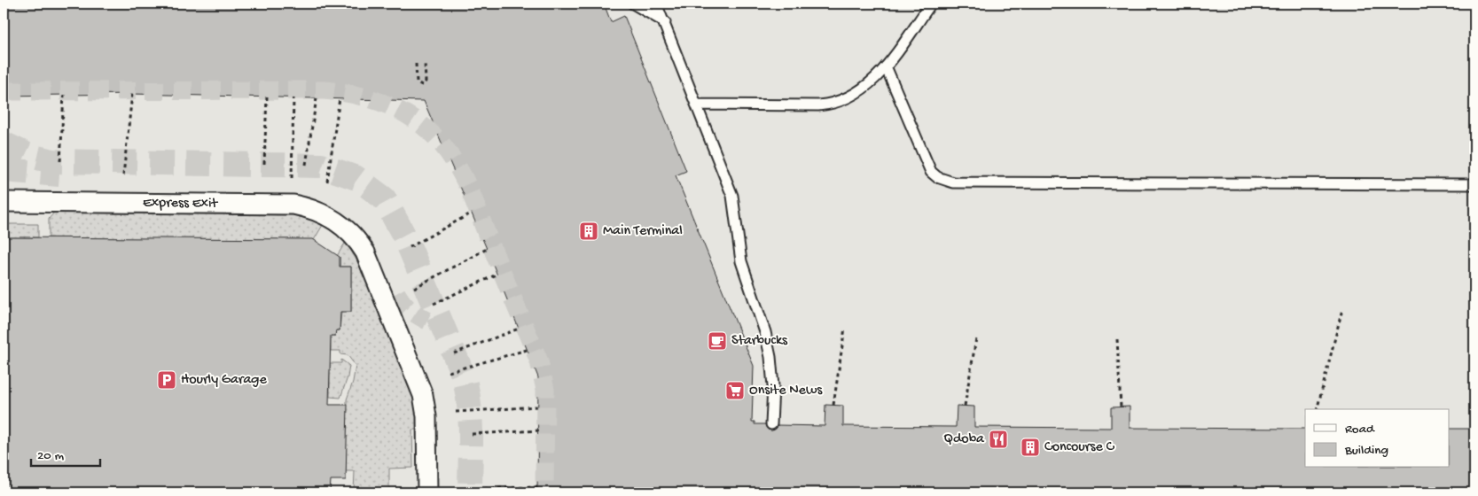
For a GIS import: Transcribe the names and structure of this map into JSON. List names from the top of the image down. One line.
{"streets":{"street":["Express Exit"]},"places":{"building":["Main Terminal","Concourse C"],"cafe":["Starbucks"],"parking":["Hourly Garage"],"supermarket":["Onsite News"],"restaurant":["Qdoba"]},"legend":["Road","Building"],"scale_bar":"20 m"}
